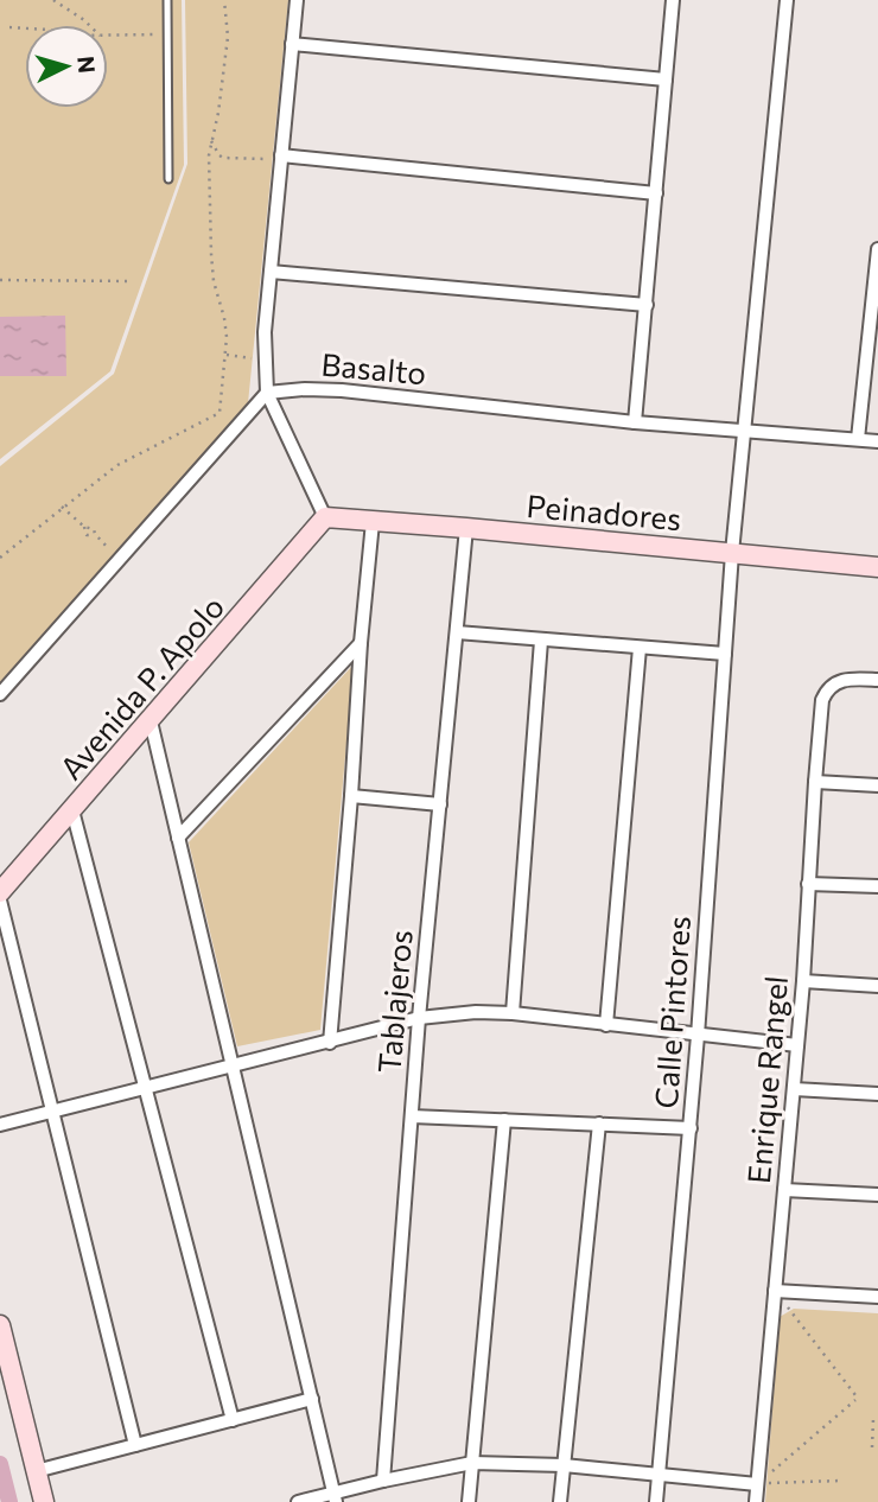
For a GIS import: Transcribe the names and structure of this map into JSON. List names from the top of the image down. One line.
{"streets":{"street":["Basalto","Peinadores","Avenida P. Apolo","Tablajeros","Calle Pintores","Enrique Rangel"]},"crossings":[["Basalto","Calle Pintores"],["Peinadores","Avenida P. Apolo"],["Peinadores","Tablajeros"],["Peinadores","Calle Pintores"]],"north":"right"}
